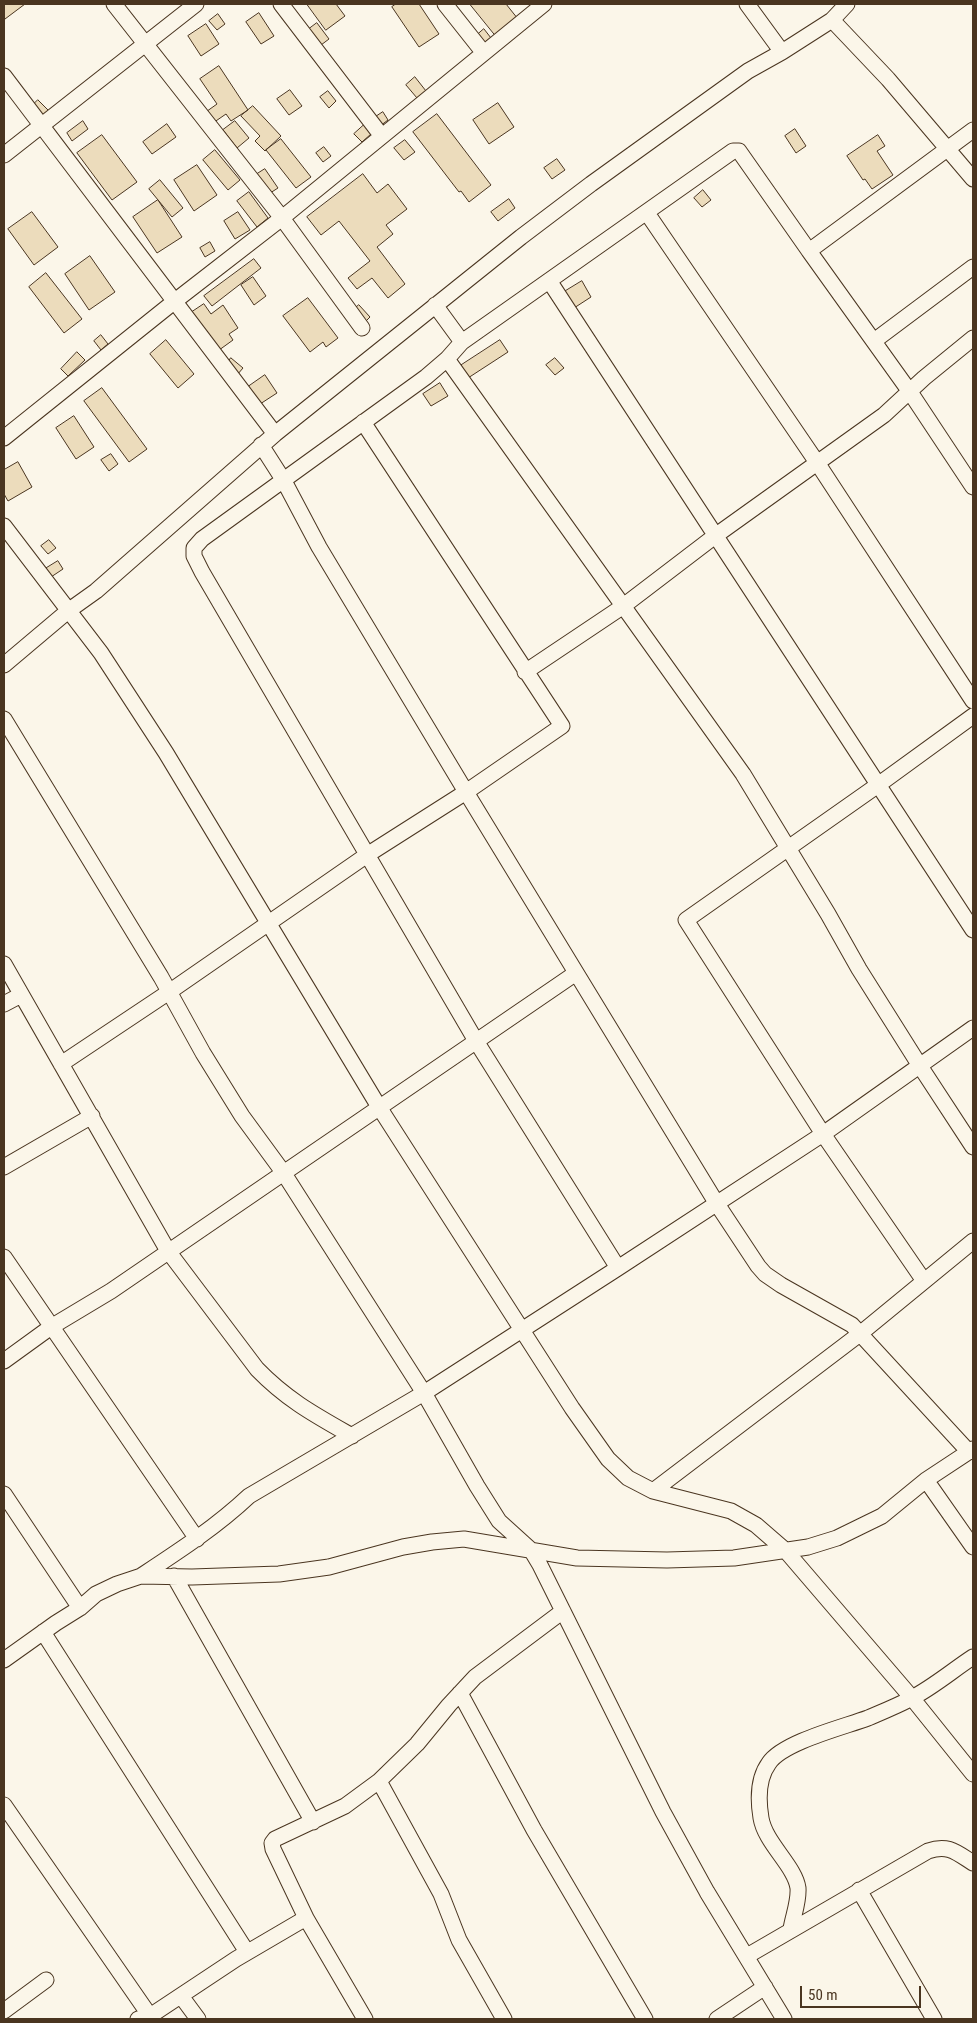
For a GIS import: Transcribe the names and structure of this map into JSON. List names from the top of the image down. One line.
{"scale_bar":"50 m"}
